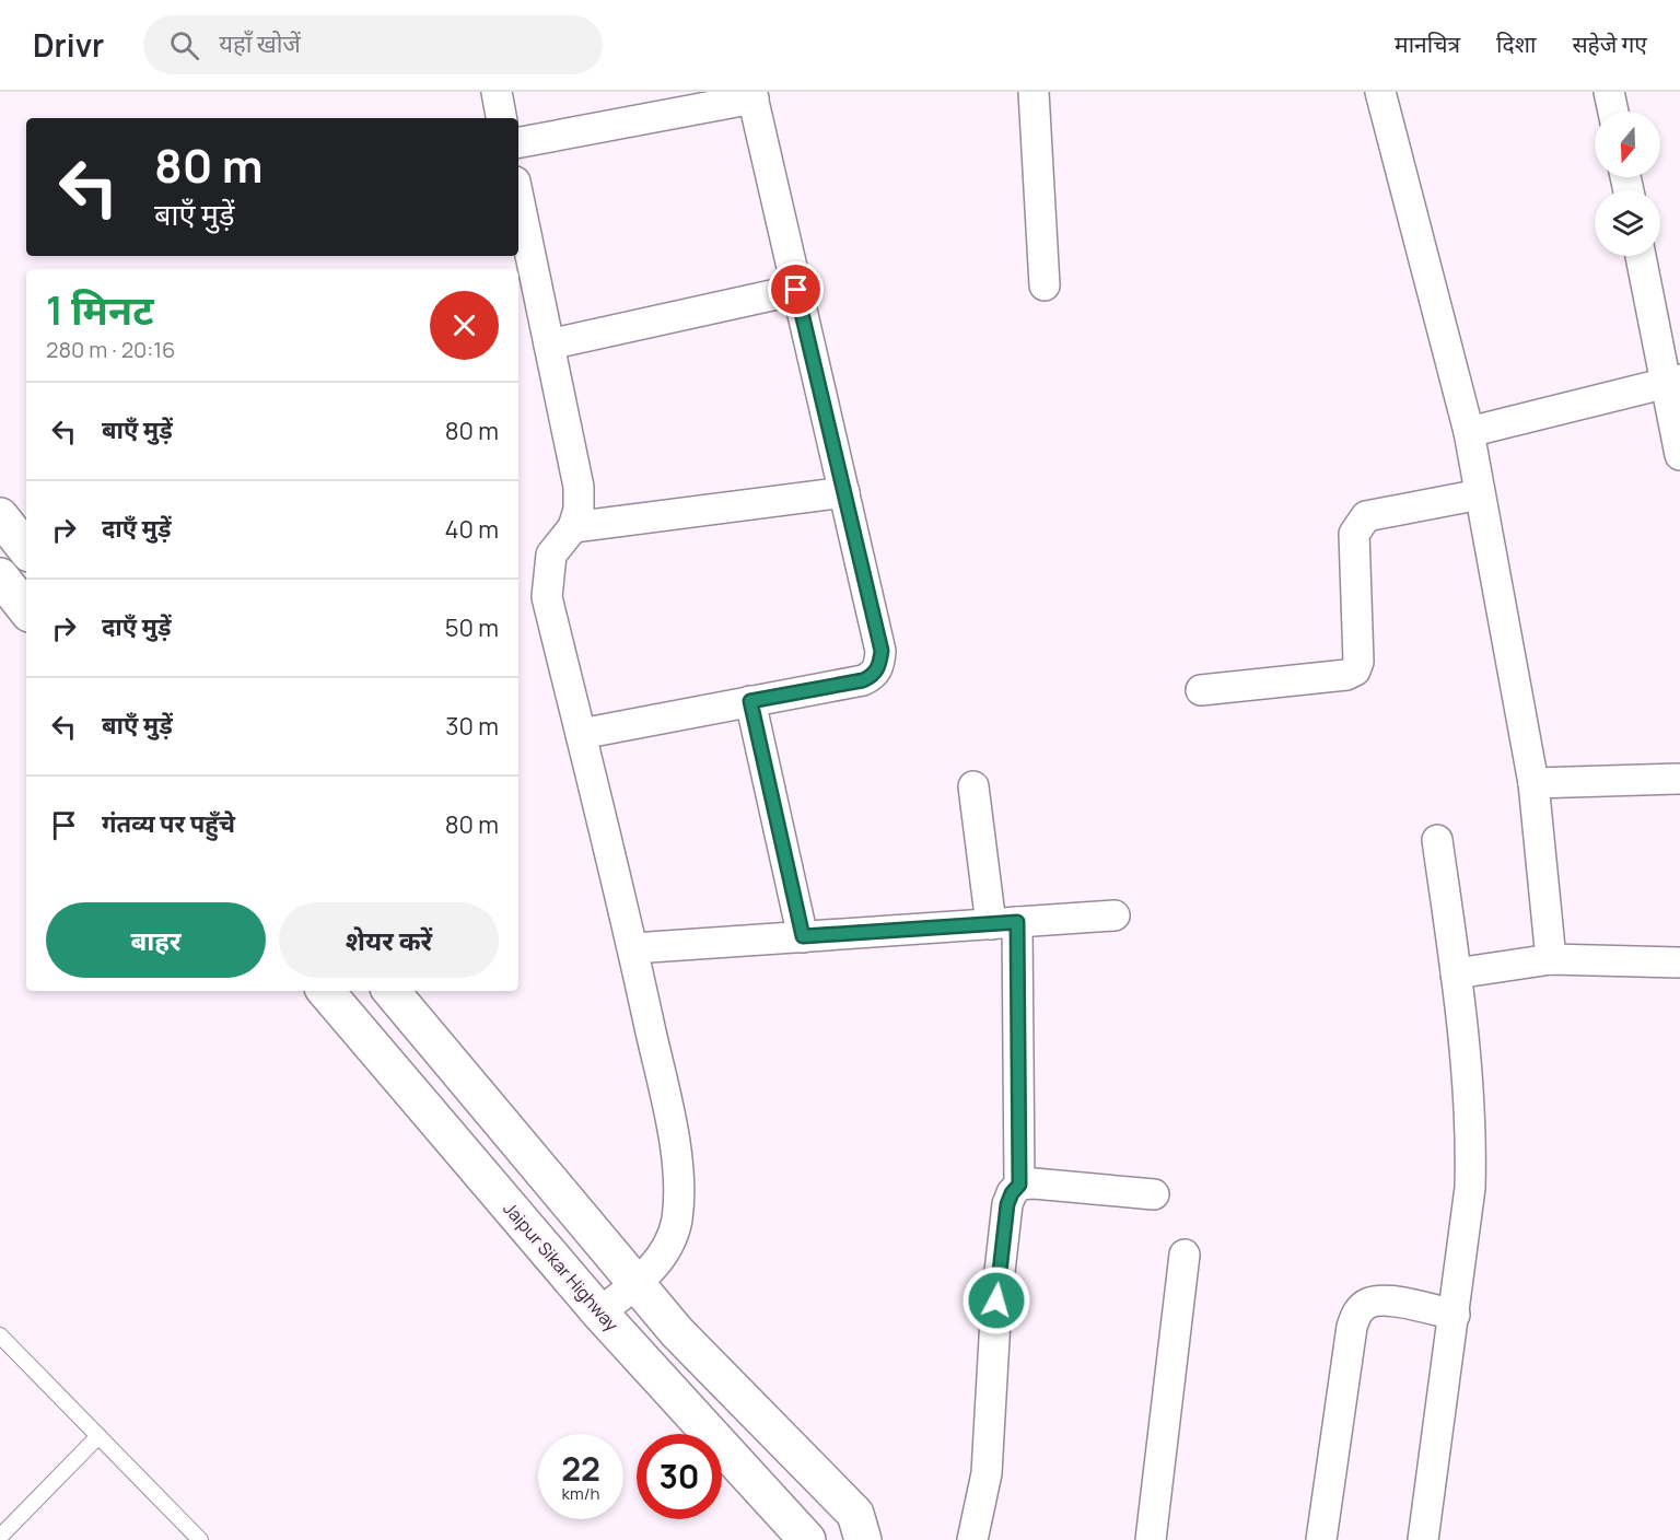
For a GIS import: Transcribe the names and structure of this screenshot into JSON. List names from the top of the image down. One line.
{"streets":{"main road":["Jaipur Sikar Highway"]},"north":"bottom","page":{"header":"Drivr","search":"यहाँ खोजें","nav":["मानचित्र","दिशा","सहेजे गए"],"turn":["80 m","बाएँ मुड़ें"],"heading":["1 मिनट","280 m · 20:16"],"list":[{"name":"बाएँ मुड़ें","value":"80 m"},{"name":"दाएँ मुड़ें","value":"40 m"},{"name":"दाएँ मुड़ें","value":"50 m"},{"name":"बाएँ मुड़ें","value":"30 m"},{"name":"गंतव्य पर पहुँचे","value":"80 m"}],"buttons":["बाहर","शेयर करें"],"speed":"22 km/h","limit":"30"}}
